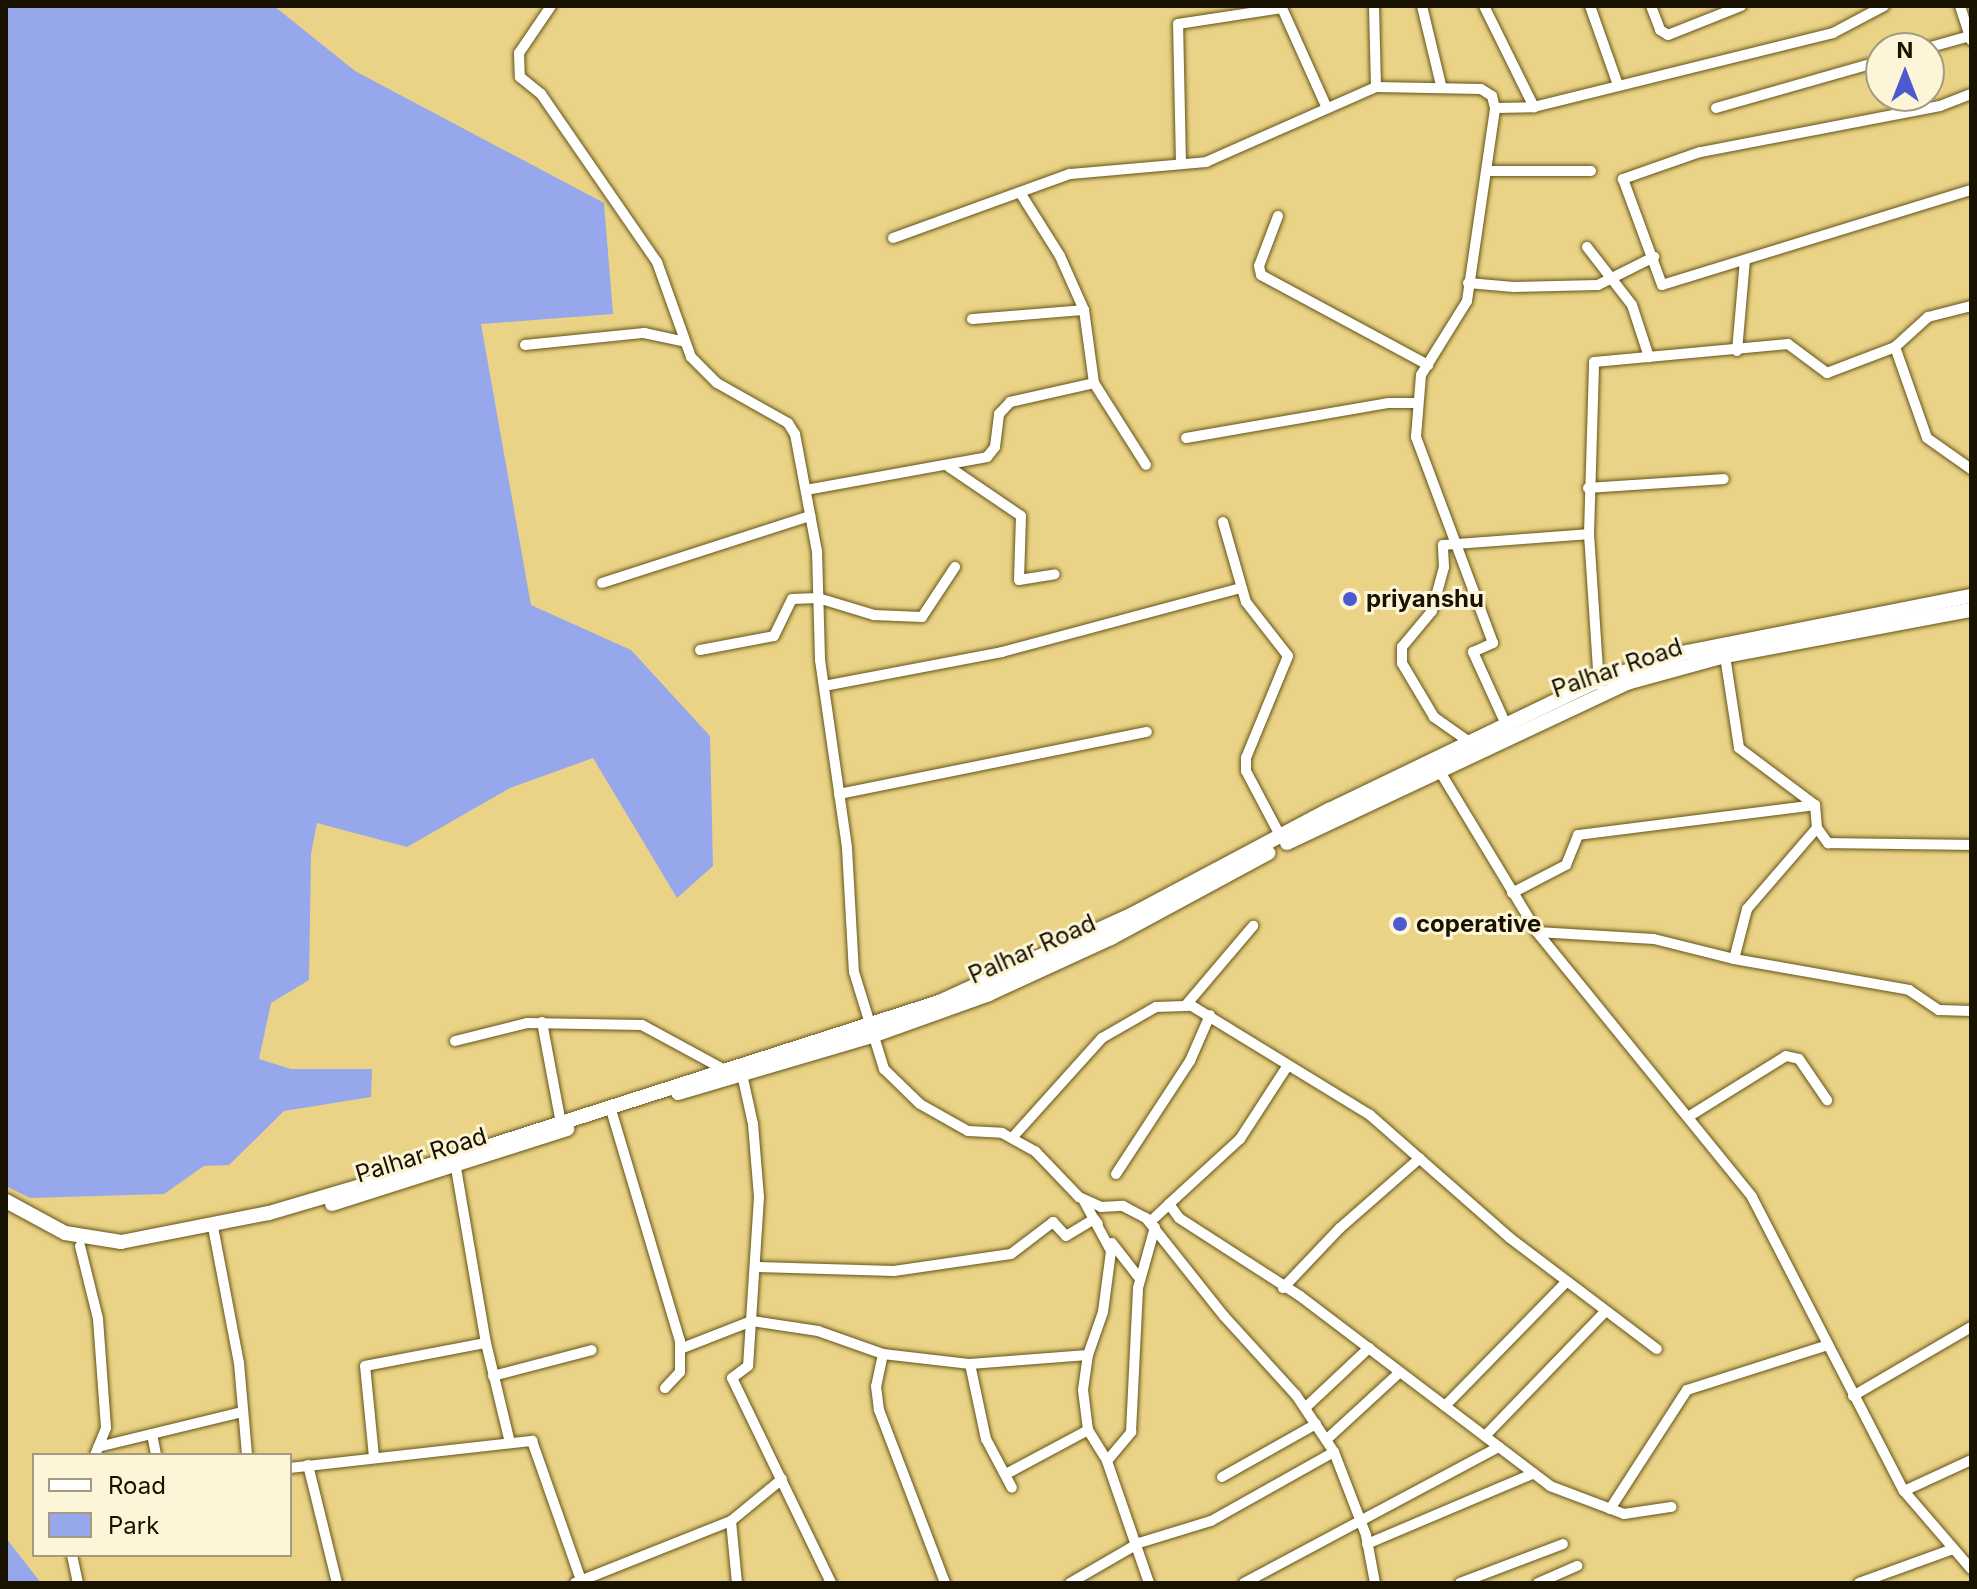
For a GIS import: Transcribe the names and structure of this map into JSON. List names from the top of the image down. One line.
{"streets":{"main road":["Palhar Road"]},"places":["priyanshu","coperative"],"legend":["Road","Park"],"north":"top"}
